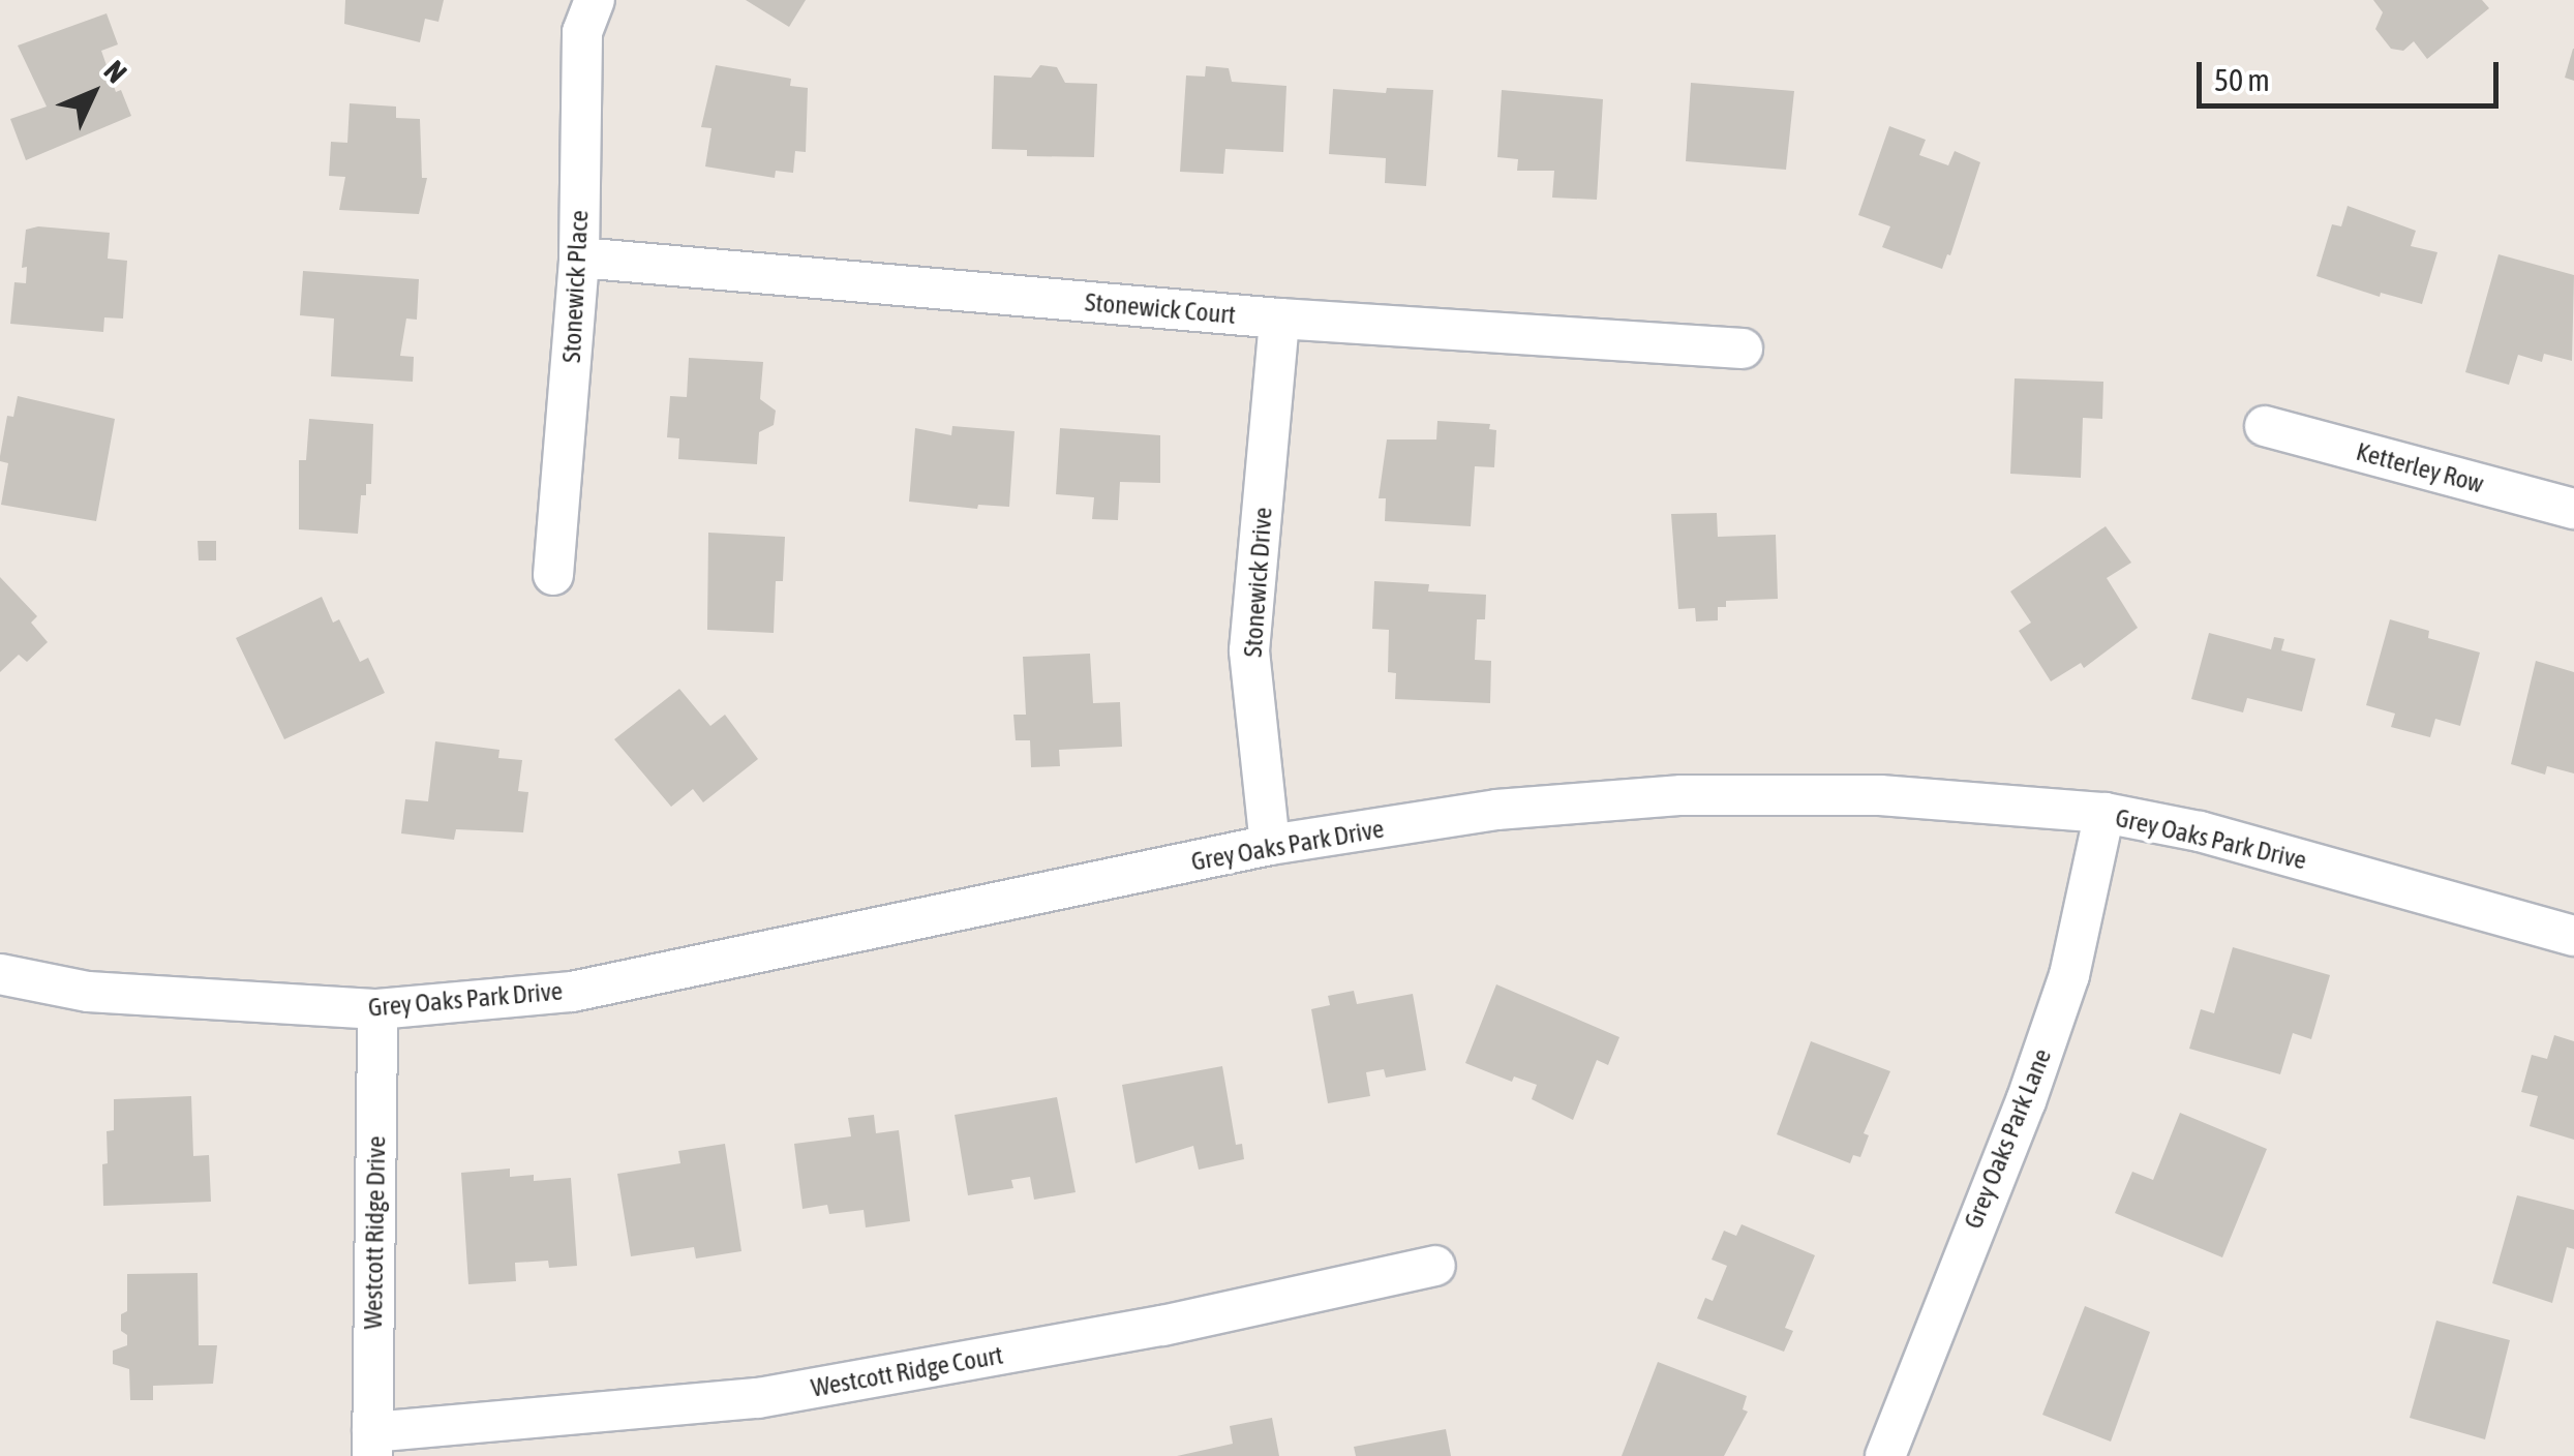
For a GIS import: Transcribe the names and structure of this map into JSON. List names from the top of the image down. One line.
{"streets":{"street":["Stonewick Place","Stonewick Court","Ketterley Row","Stonewick Drive","Grey Oaks Park Drive","Grey Oaks Park Lane","Westcott Ridge Drive","Westcott Ridge Court"]},"crossings":[["Stonewick Place","Stonewick Court"],["Stonewick Court","Stonewick Drive"],["Stonewick Drive","Grey Oaks Park Drive"],["Grey Oaks Park Drive","Grey Oaks Park Lane"],["Grey Oaks Park Drive","Westcott Ridge Drive"],["Westcott Ridge Drive","Westcott Ridge Court"]],"scale_bar":"50 m","north":"top right"}
